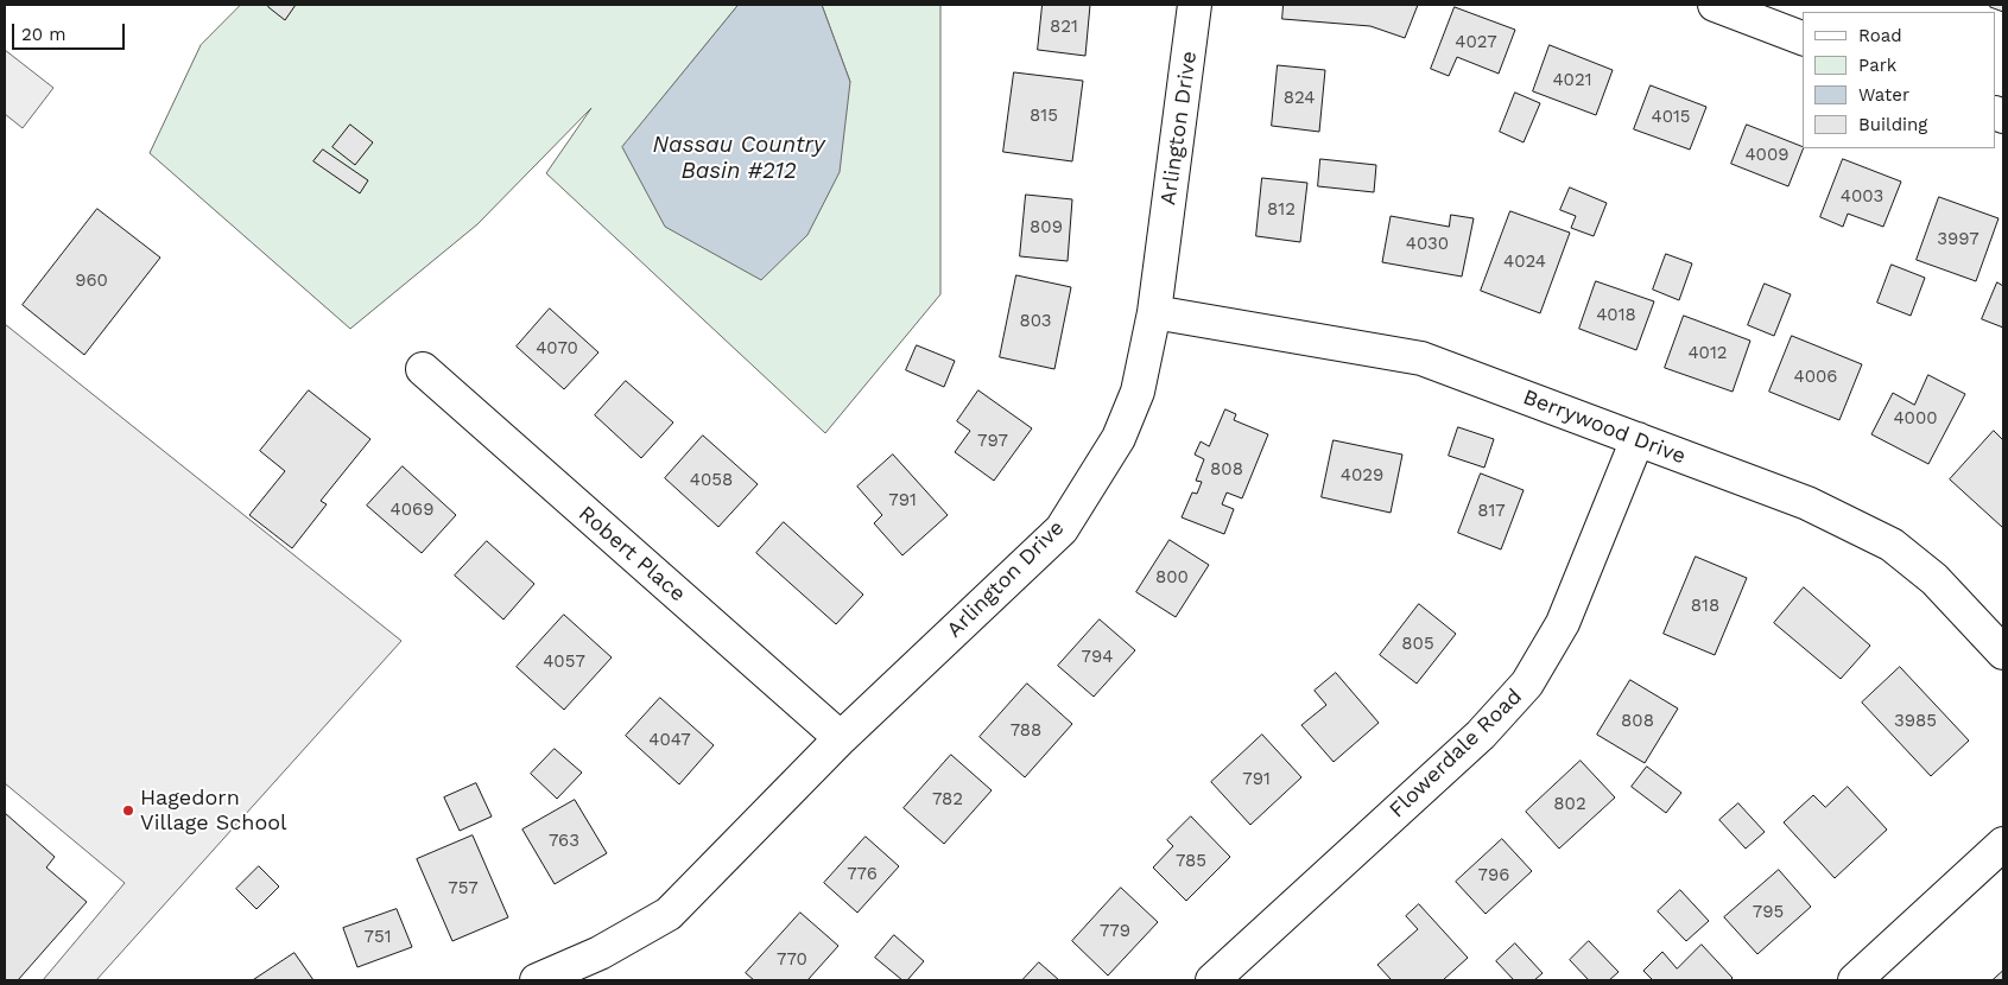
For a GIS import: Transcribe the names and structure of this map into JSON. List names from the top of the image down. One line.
{"streets":{"street":["Arlington Drive","Berrywood Drive","Robert Place","Flowerdale Road"]},"crossings":[["Arlington Drive","Berrywood Drive"],["Arlington Drive","Robert Place"],["Berrywood Drive","Flowerdale Road"]],"water":["Nassau Country Basin #212"],"places":["Hagedorn Village School"],"house_numbers":["821","4027","4021","824","815","4015","4009","4003","812","809","3997","4030","4024","960","4018","803","4070","4012","4006","4000","797","808","4029","4058","791","4069","817","800","818","805","794","4057","808","3985","788","4047","791","782","802","763","785","776","796","757","795","779","751","770"],"legend":["Road","Park","Water","Building"],"scale_bar":"20 m"}
